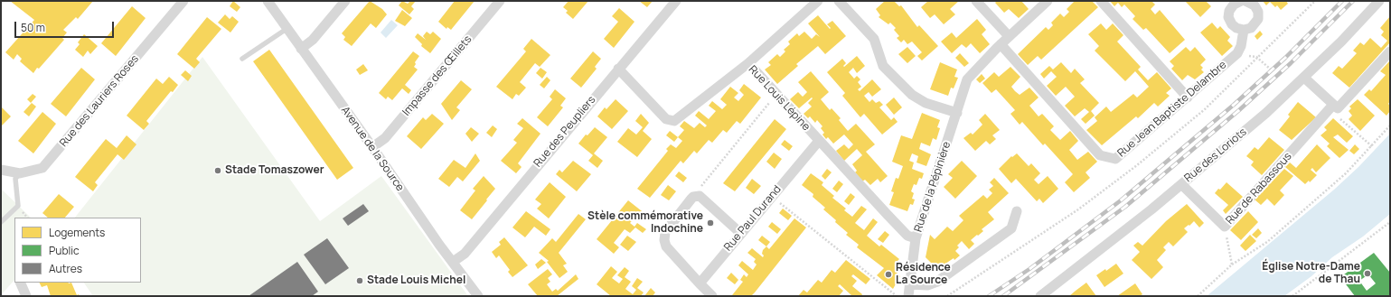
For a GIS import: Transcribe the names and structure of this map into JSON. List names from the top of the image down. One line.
{"streets":{"street":["Impasse des Œillets","Rue Louis Lépine","Rue des Lauriers Roses","Rue Jean Baptiste Delambre","Rue des Peupliers","Avenue de la Source","Rue des Loriots","Rue de la Pépinière","Rue de Rabassous","Rue Paul Durand"]},"crossings":[["Impasse des Œillets","Avenue de la Source"],["Rue Louis Lépine","Rue des Peupliers"],["Rue Louis Lépine","Rue de la Pépinière"],["Rue Louis Lépine","Rue Paul Durand"],["Rue Jean Baptiste Delambre","Rue de la Pépinière"],["Rue des Peupliers","Avenue de la Source"],["Rue des Loriots","Rue de Rabassous"]],"places":["Stade Tomaszower","Stèle commémorative Indochine","Église Notre-Dame de Thau","Résidence La Source","Stade Louis Michel"],"legend":["Logements","Public","Autres"],"scale_bar":"50 m"}
